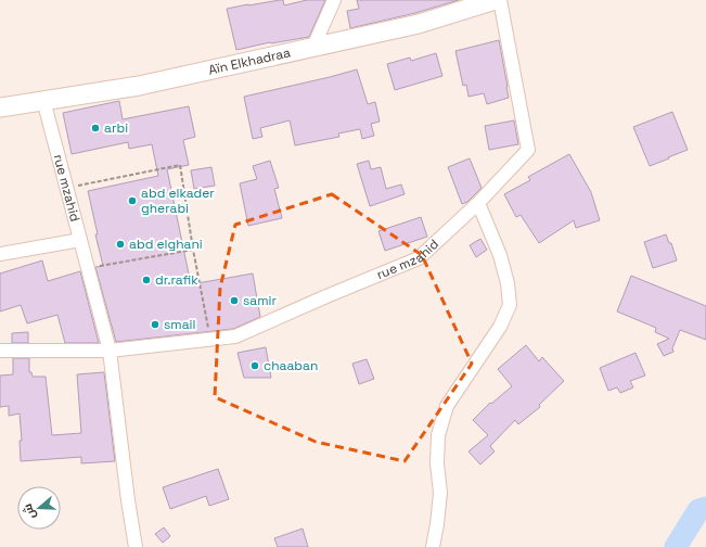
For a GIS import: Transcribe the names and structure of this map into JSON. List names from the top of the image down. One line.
{"streets":{"main road":["Aïn Elkhadraa"],"street":["rue mzahid"]},"crossings":[["Aïn Elkhadraa","rue mzahid"]],"places":["arbi","abd elkader gherabi","abd elghani","dr.rafik","samir","smail","chaaban"],"north":"left"}
